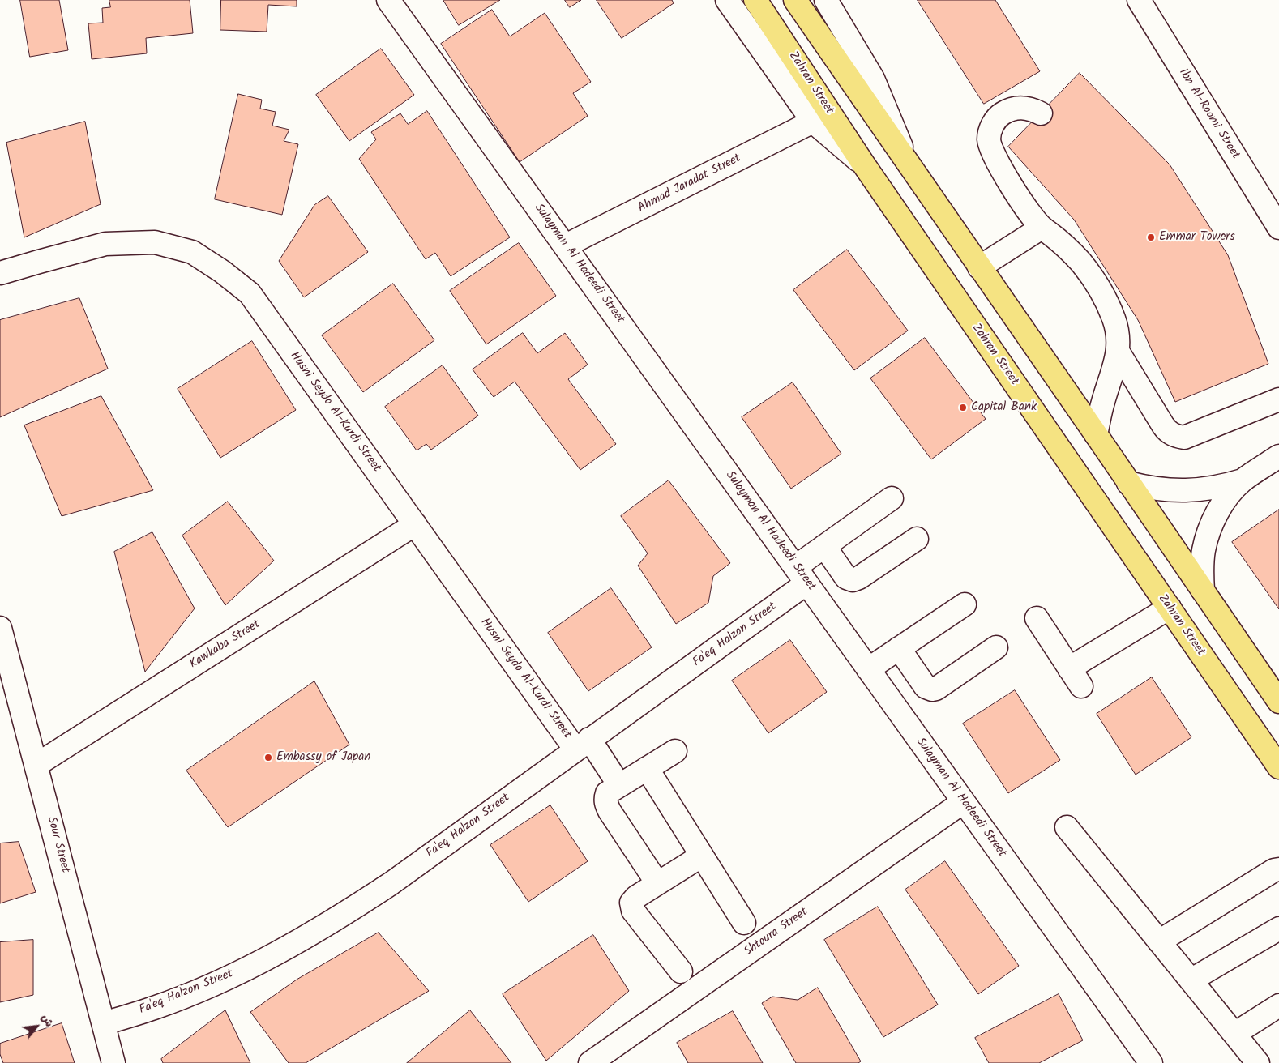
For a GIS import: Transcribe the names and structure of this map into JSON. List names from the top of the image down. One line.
{"streets":{"main road":["Zahran Street"],"street":["Ibn Al-Roomi Street","Ahmad Jaradat Street","Sulayman Al Hadeedi Street","Husni Seydo Al-Kurdi Street","Fa'eq Halzon Street","Kawkaba Street","Sour Street","Shtoura Street"]},"crossings":[["Ahmad Jaradat Street","Sulayman Al Hadeedi Street"],["Sulayman Al Hadeedi Street","Fa'eq Halzon Street"],["Sulayman Al Hadeedi Street","Shtoura Street"],["Husni Seydo Al-Kurdi Street","Fa'eq Halzon Street"],["Husni Seydo Al-Kurdi Street","Kawkaba Street"],["Fa'eq Halzon Street","Sour Street"],["Kawkaba Street","Sour Street"]],"places":["Emmar Towers","Capital Bank","Embassy of Japan"],"north":"top right"}
